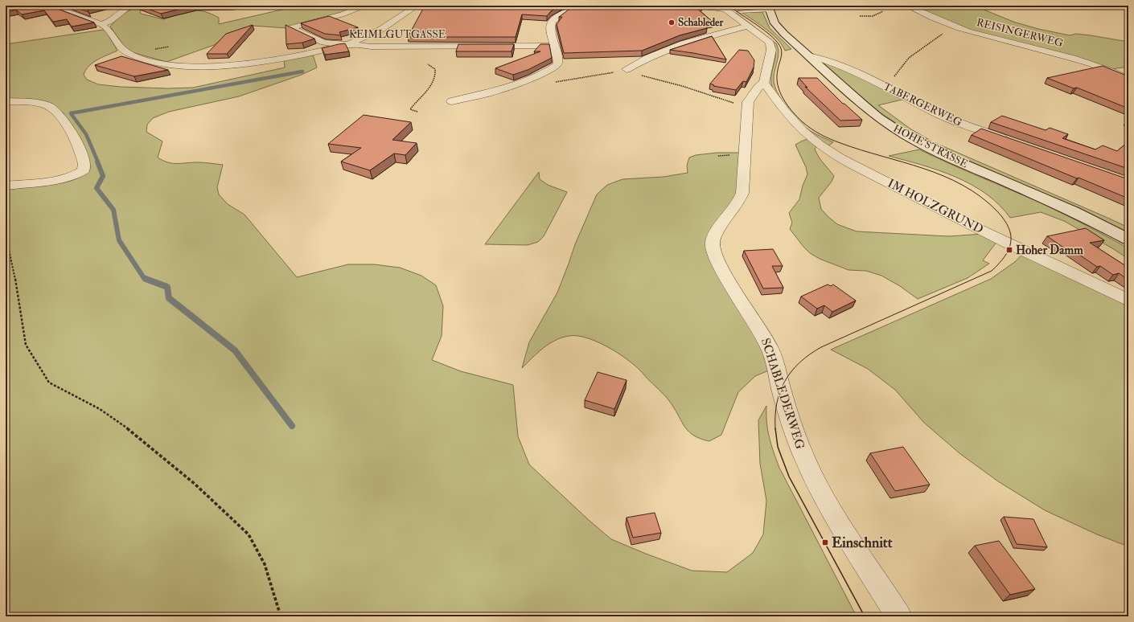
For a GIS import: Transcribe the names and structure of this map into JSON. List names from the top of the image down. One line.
{"streets":{"main road":["HOHE STRASSE"],"street":["REISINGERWEG","KEIMLGUTGASSE","TABERGERWEG","IM HOLZGRUND","SCHABLEDERWEG"]},"crossings":[["TABERGERWEG","HOHE STRASSE"],["IM HOLZGRUND","SCHABLEDERWEG"]],"places":{"other":["Schableder"],"transit":["Hoher Damm","Einschnitt"]}}
